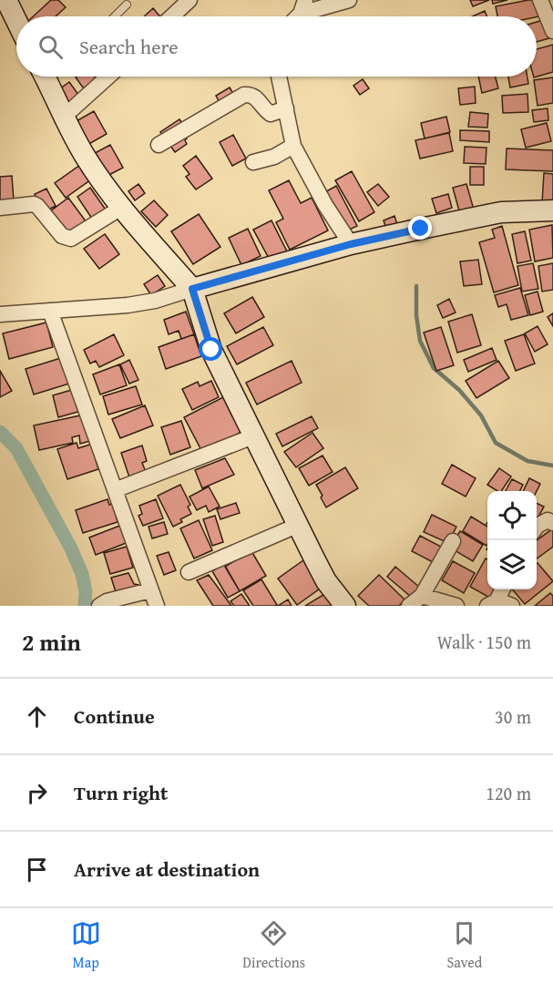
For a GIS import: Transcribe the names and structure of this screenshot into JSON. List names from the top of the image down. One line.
{"page":{"search":"Search here","heading":["2 min","Walk · 150 m"],"list":[["Continue","30 m"],["Turn right","120 m"],"Arrive at destination"],"nav":["Map","Directions","Saved"]}}
